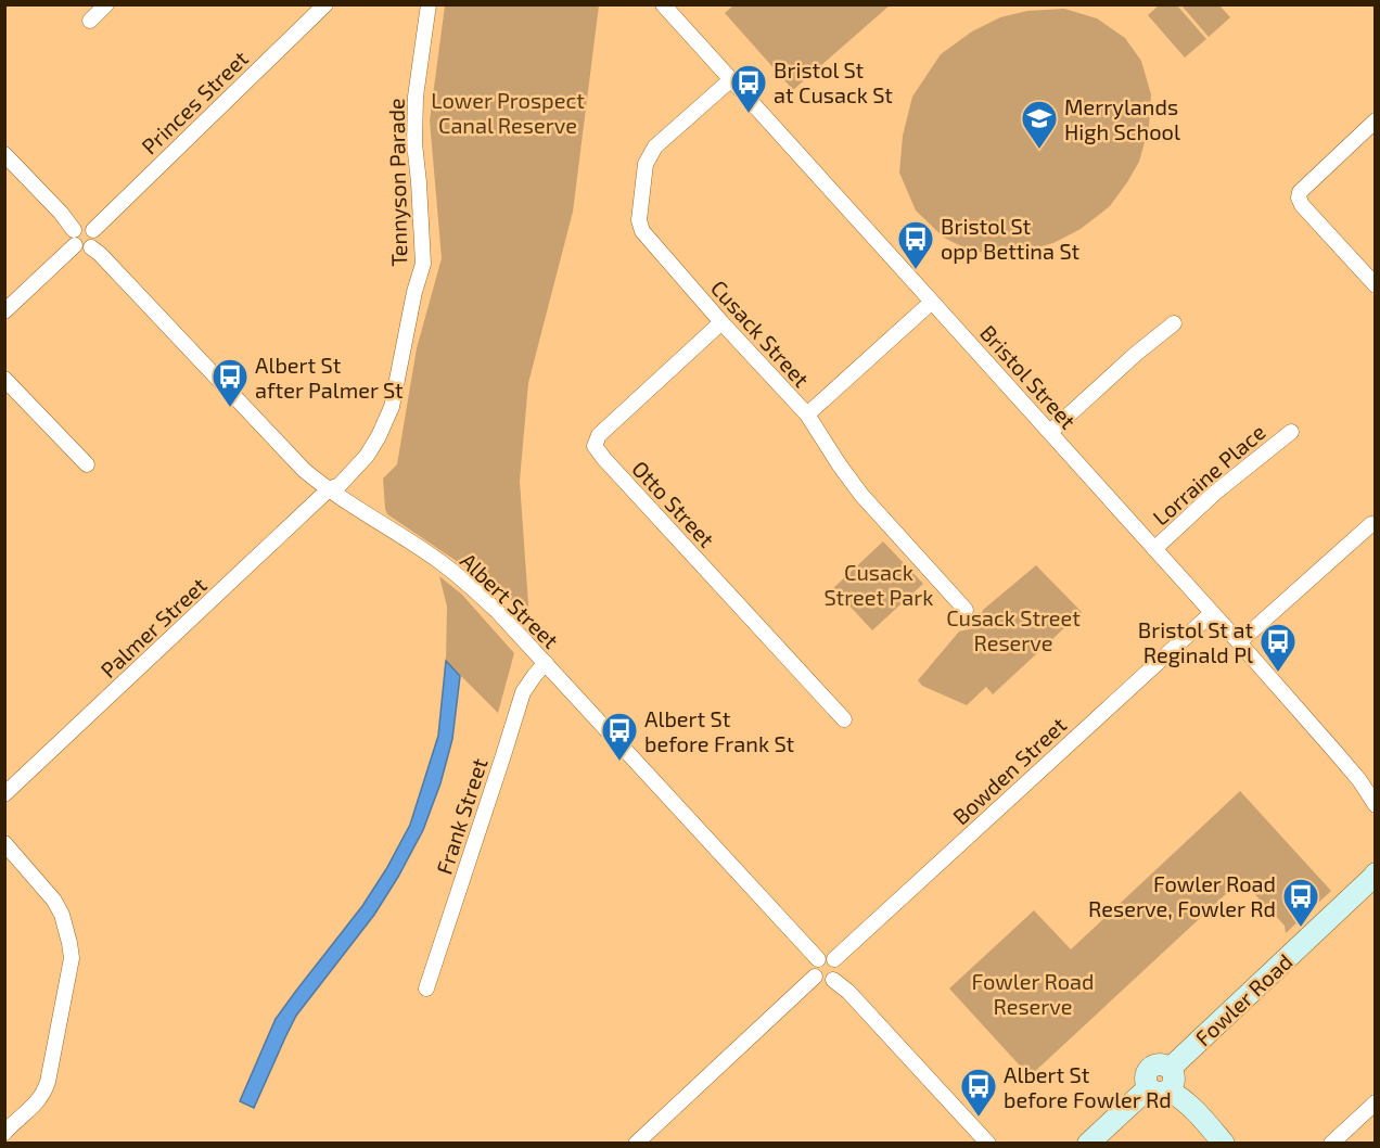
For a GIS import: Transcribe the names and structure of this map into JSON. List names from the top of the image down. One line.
{"streets":{"main road":["Fowler Road"],"street":["Princes Street","Tennyson Parade","Cusack Street","Bristol Street","Lorraine Place","Otto Street","Albert Street","Palmer Street","Bowden Street","Frank Street"]},"crossings":[["Princes Street","Albert Street"],["Tennyson Parade","Albert Street"],["Tennyson Parade","Palmer Street"],["Cusack Street","Bristol Street"],["Cusack Street","Otto Street"],["Bristol Street","Lorraine Place"],["Bristol Street","Bowden Street"],["Albert Street","Palmer Street"],["Albert Street","Bowden Street"],["Albert Street","Frank Street"]],"parks":["Lower Prospect Canal Reserve","Cusack Street Park","Cusack Street Reserve","Fowler Road Reserve"],"places":{"bus stop":["Bristol St at Cusack St","Bristol St opp Bettina St","Albert St after Palmer St","Bristol St at Reginald Pl","Albert St before Frank St","Fowler Road Reserve, Fowler Rd","Albert St before Fowler Rd"],"school or university":["Merrylands High School"]}}
